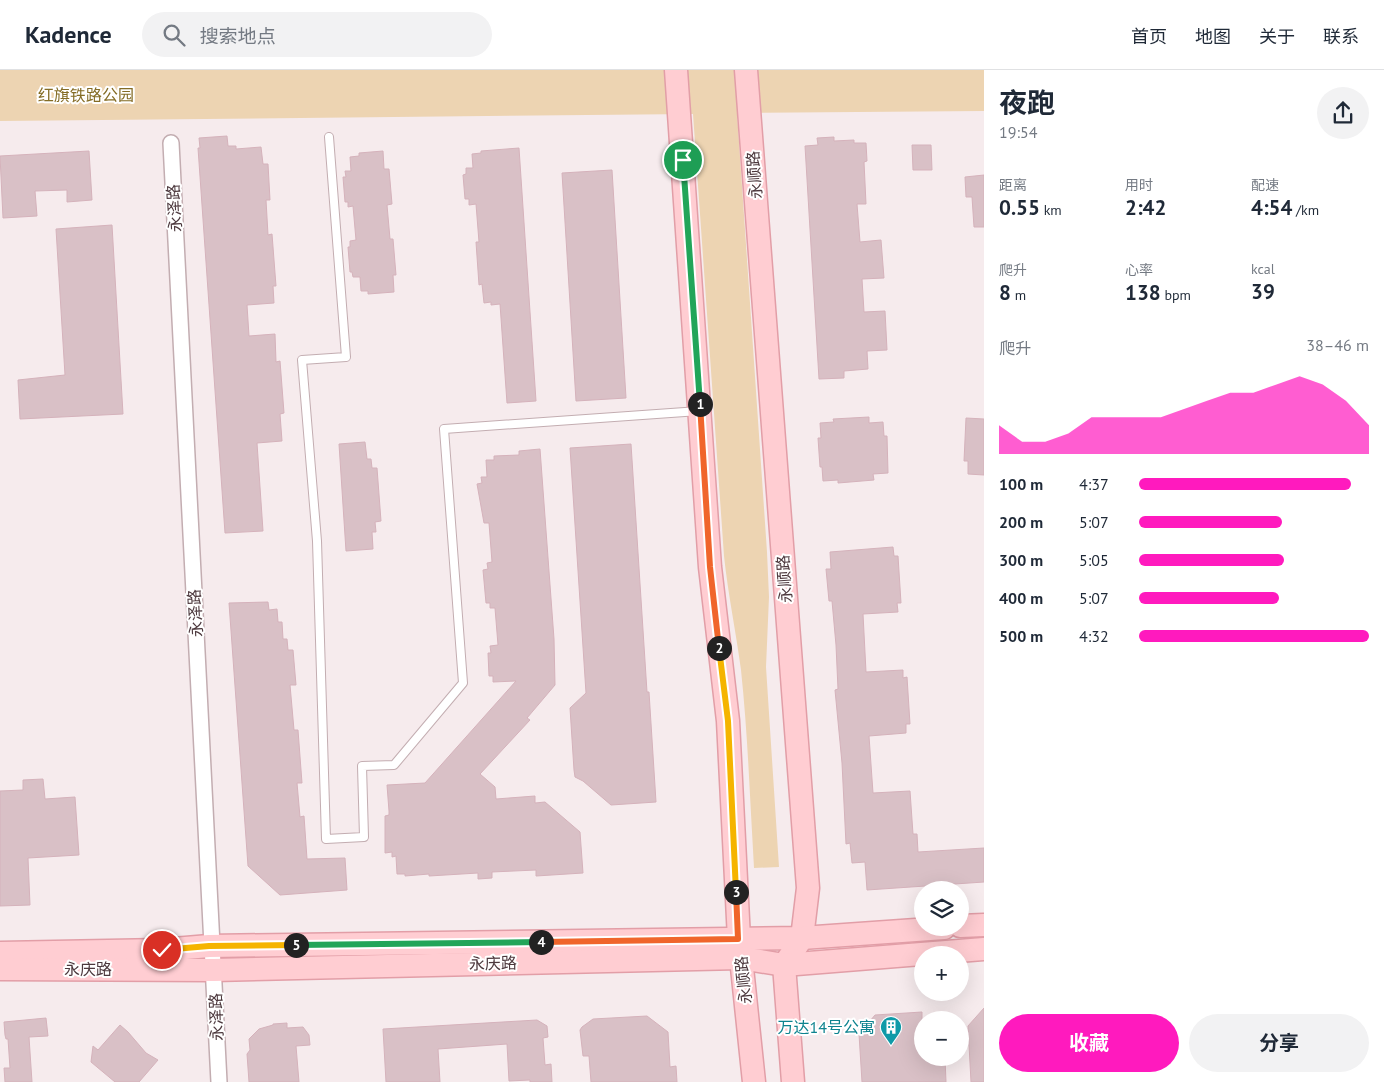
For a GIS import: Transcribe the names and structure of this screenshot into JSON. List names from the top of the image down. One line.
{"streets":{"main road":["永顺路","永庆路"],"street":["永泽路"]},"crossings":[["永顺路","永庆路"],["永泽路","永庆路"]],"parks":["红旗铁路公园"],"places":{"building":["万达14号公寓"]},"page":{"header":"Kadence","search":"搜索地点","nav":["首页","地图","关于","联系"],"heading":["夜跑","19:54"],"stats":[["距离","0.55 km"],["用时","2:42"],["配速","4:54 /km"],["爬升","8 m"],["心率","138 bpm"],["kcal","39"]],"chart":["爬升","38–46 m"],"pins":["1","2","3","4","5"],"list":[{"name":"100 m","note":"4:37"},{"name":"200 m","note":"5:07"},{"name":"300 m","note":"5:05"},{"name":"400 m","note":"5:07"},{"name":"500 m","note":"4:32"}],"map_buttons":["+","−"],"buttons":["收藏","分享"]}}
